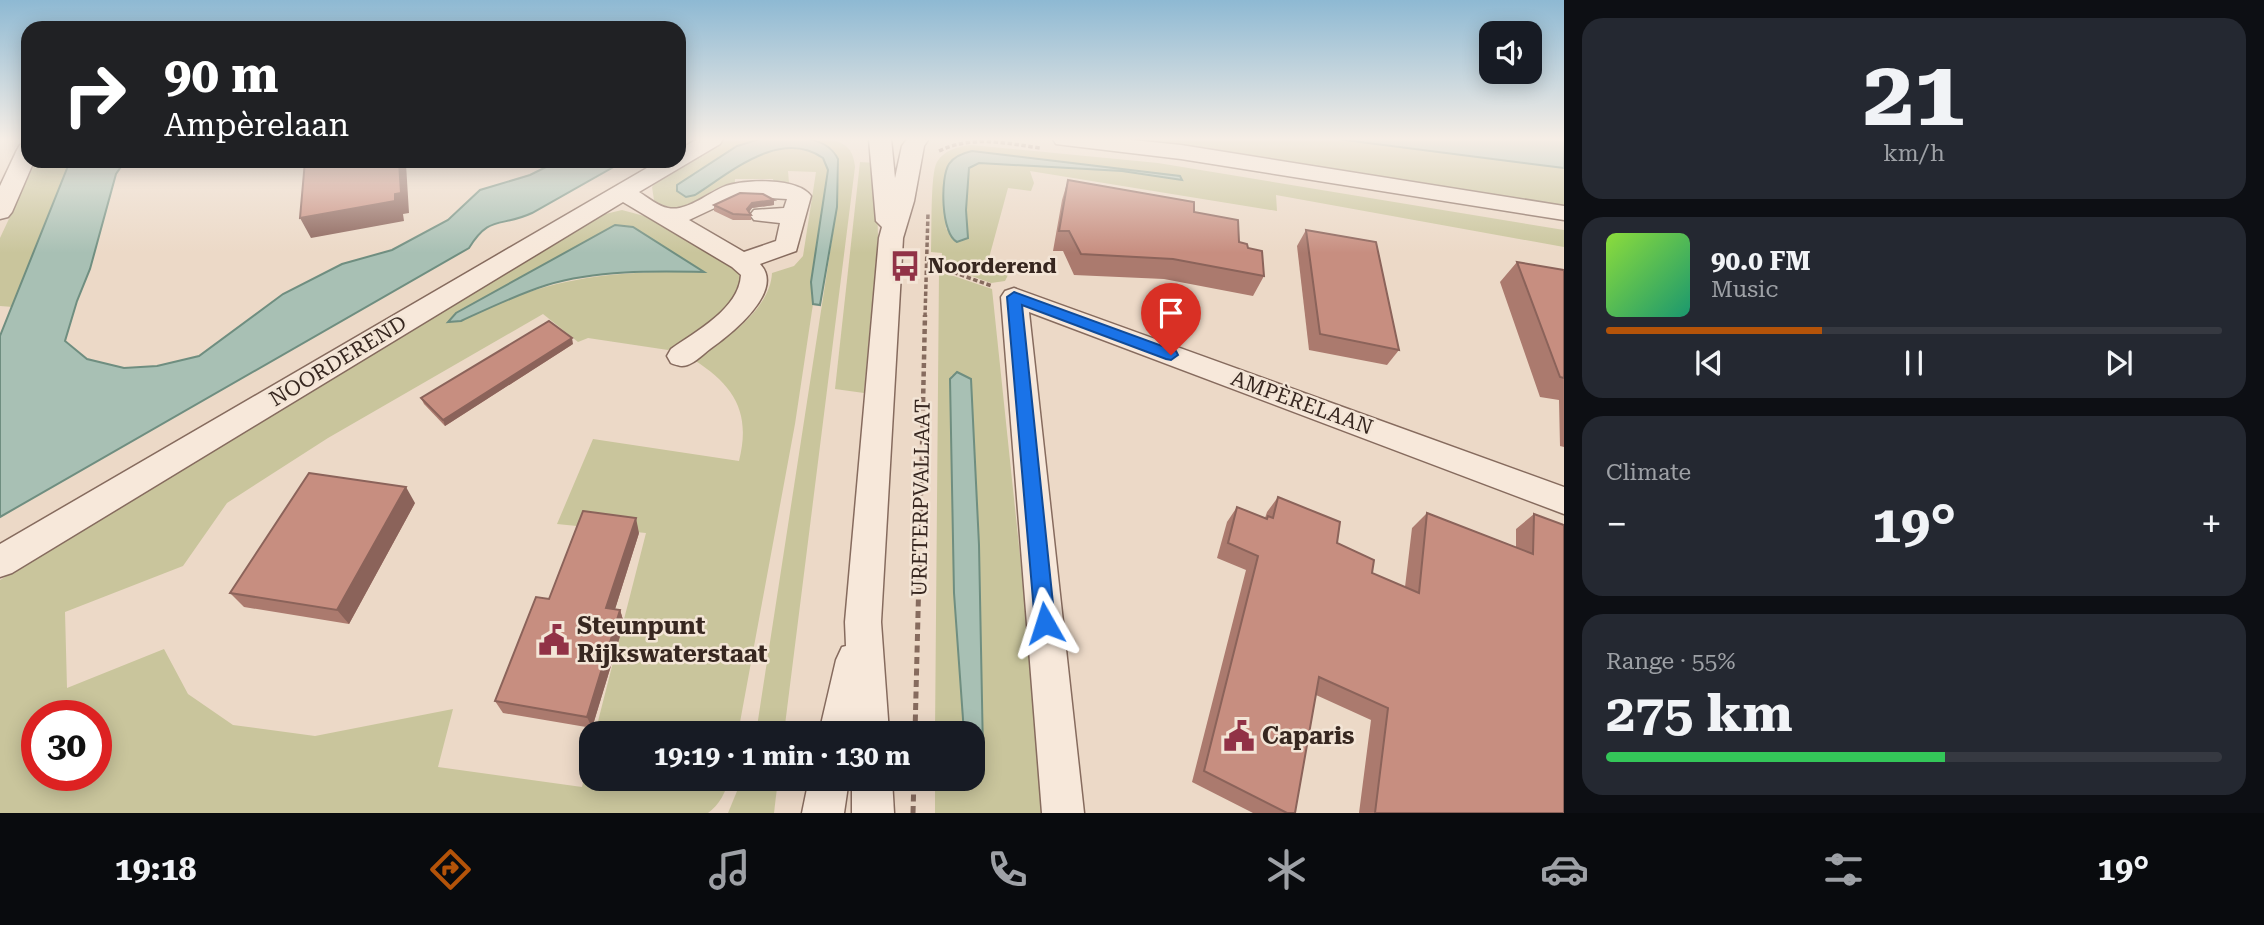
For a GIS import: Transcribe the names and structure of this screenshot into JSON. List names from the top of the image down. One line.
{"streets":{"street":["NOORDEREND","AMPÈRELAAN","URETERPVALLAAT"]},"places":{"bus stop":["Noorderend"],"public building":["Steunpunt Rijkswaterstaat","Caparis"]},"page":{"tile":[["21","km/h"],"Climate",["Range · 55%","275 km"]],"turn":["90 m","Ampèrelaan"],"song":["90.0 FM","Music"],"heat":["−","19°","+"],"limit":"30","trip":"19:19 · 1 min · 130 m","tabs":["19:18","19°"]}}
